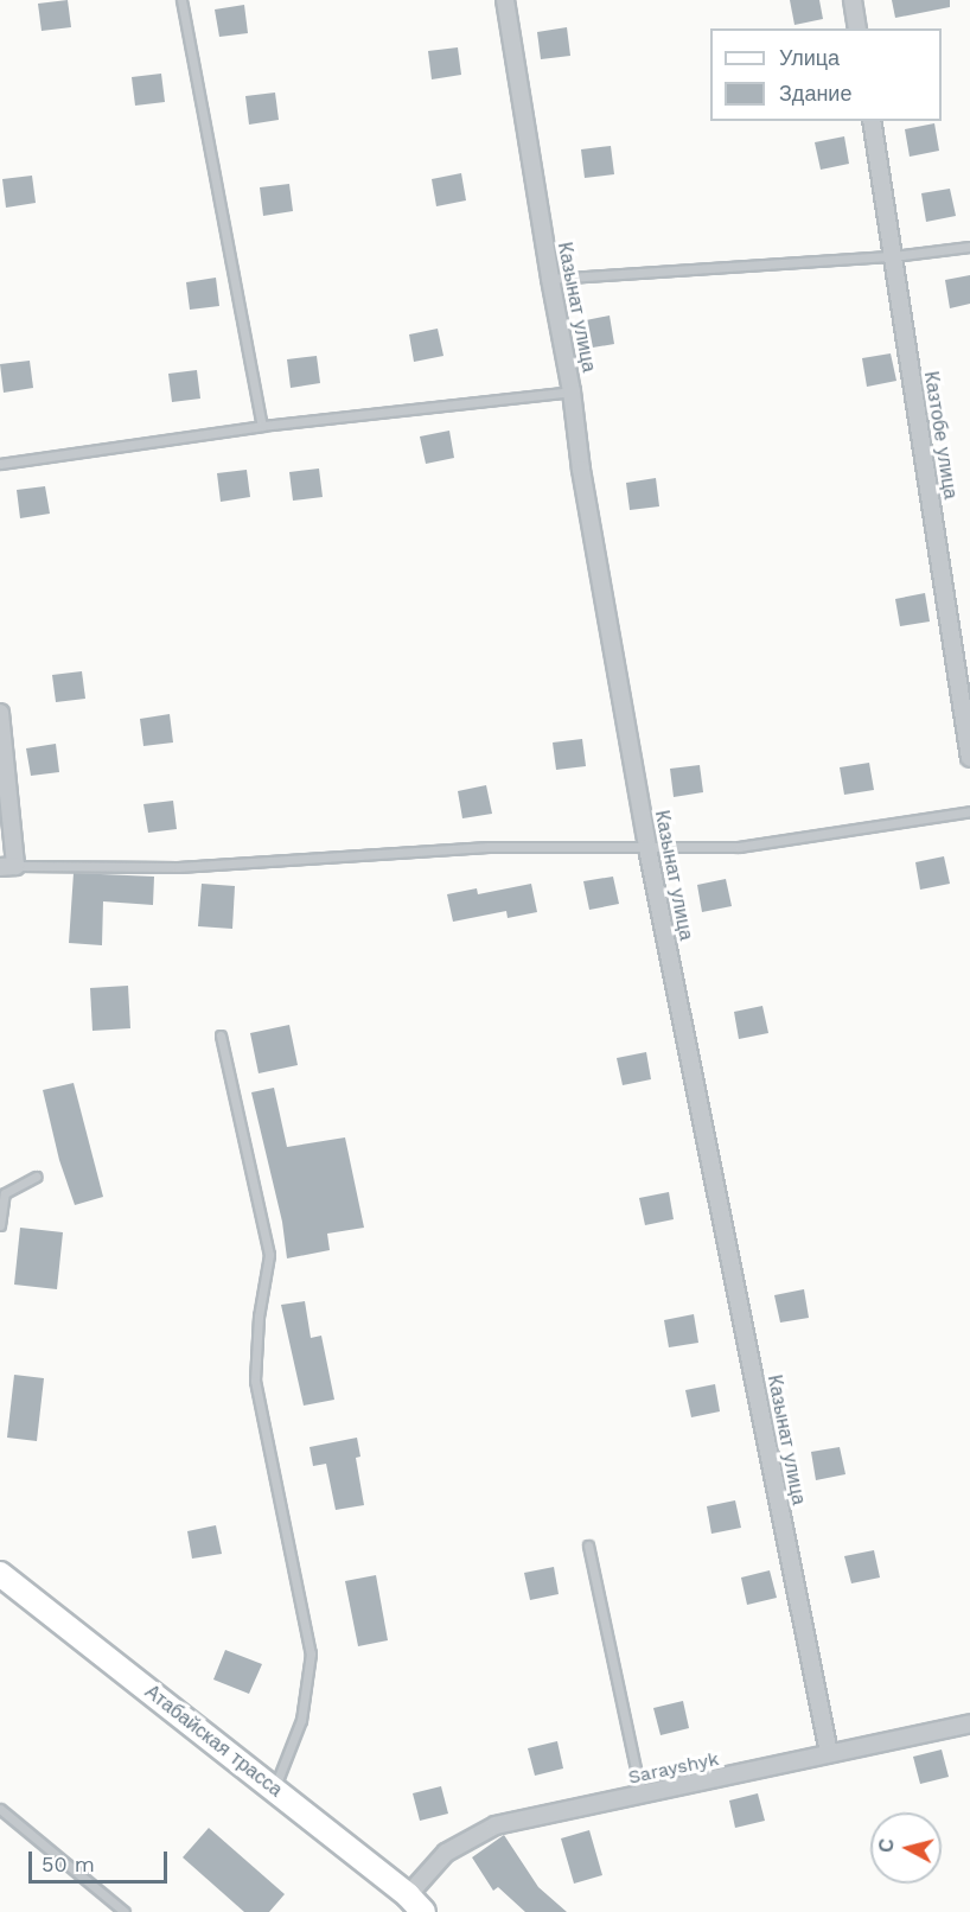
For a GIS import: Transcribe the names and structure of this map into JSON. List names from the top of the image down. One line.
{"streets":{"main road":["Атабайская трасса"],"street":["Казынат улица","Казтобе улица","Sarayshyk"]},"crossings":[["Казынат улица","Sarayshyk"],["Атабайская трасса","Sarayshyk"]],"legend":["Улица","Здание"],"scale_bar":"50 m","north":"left"}
